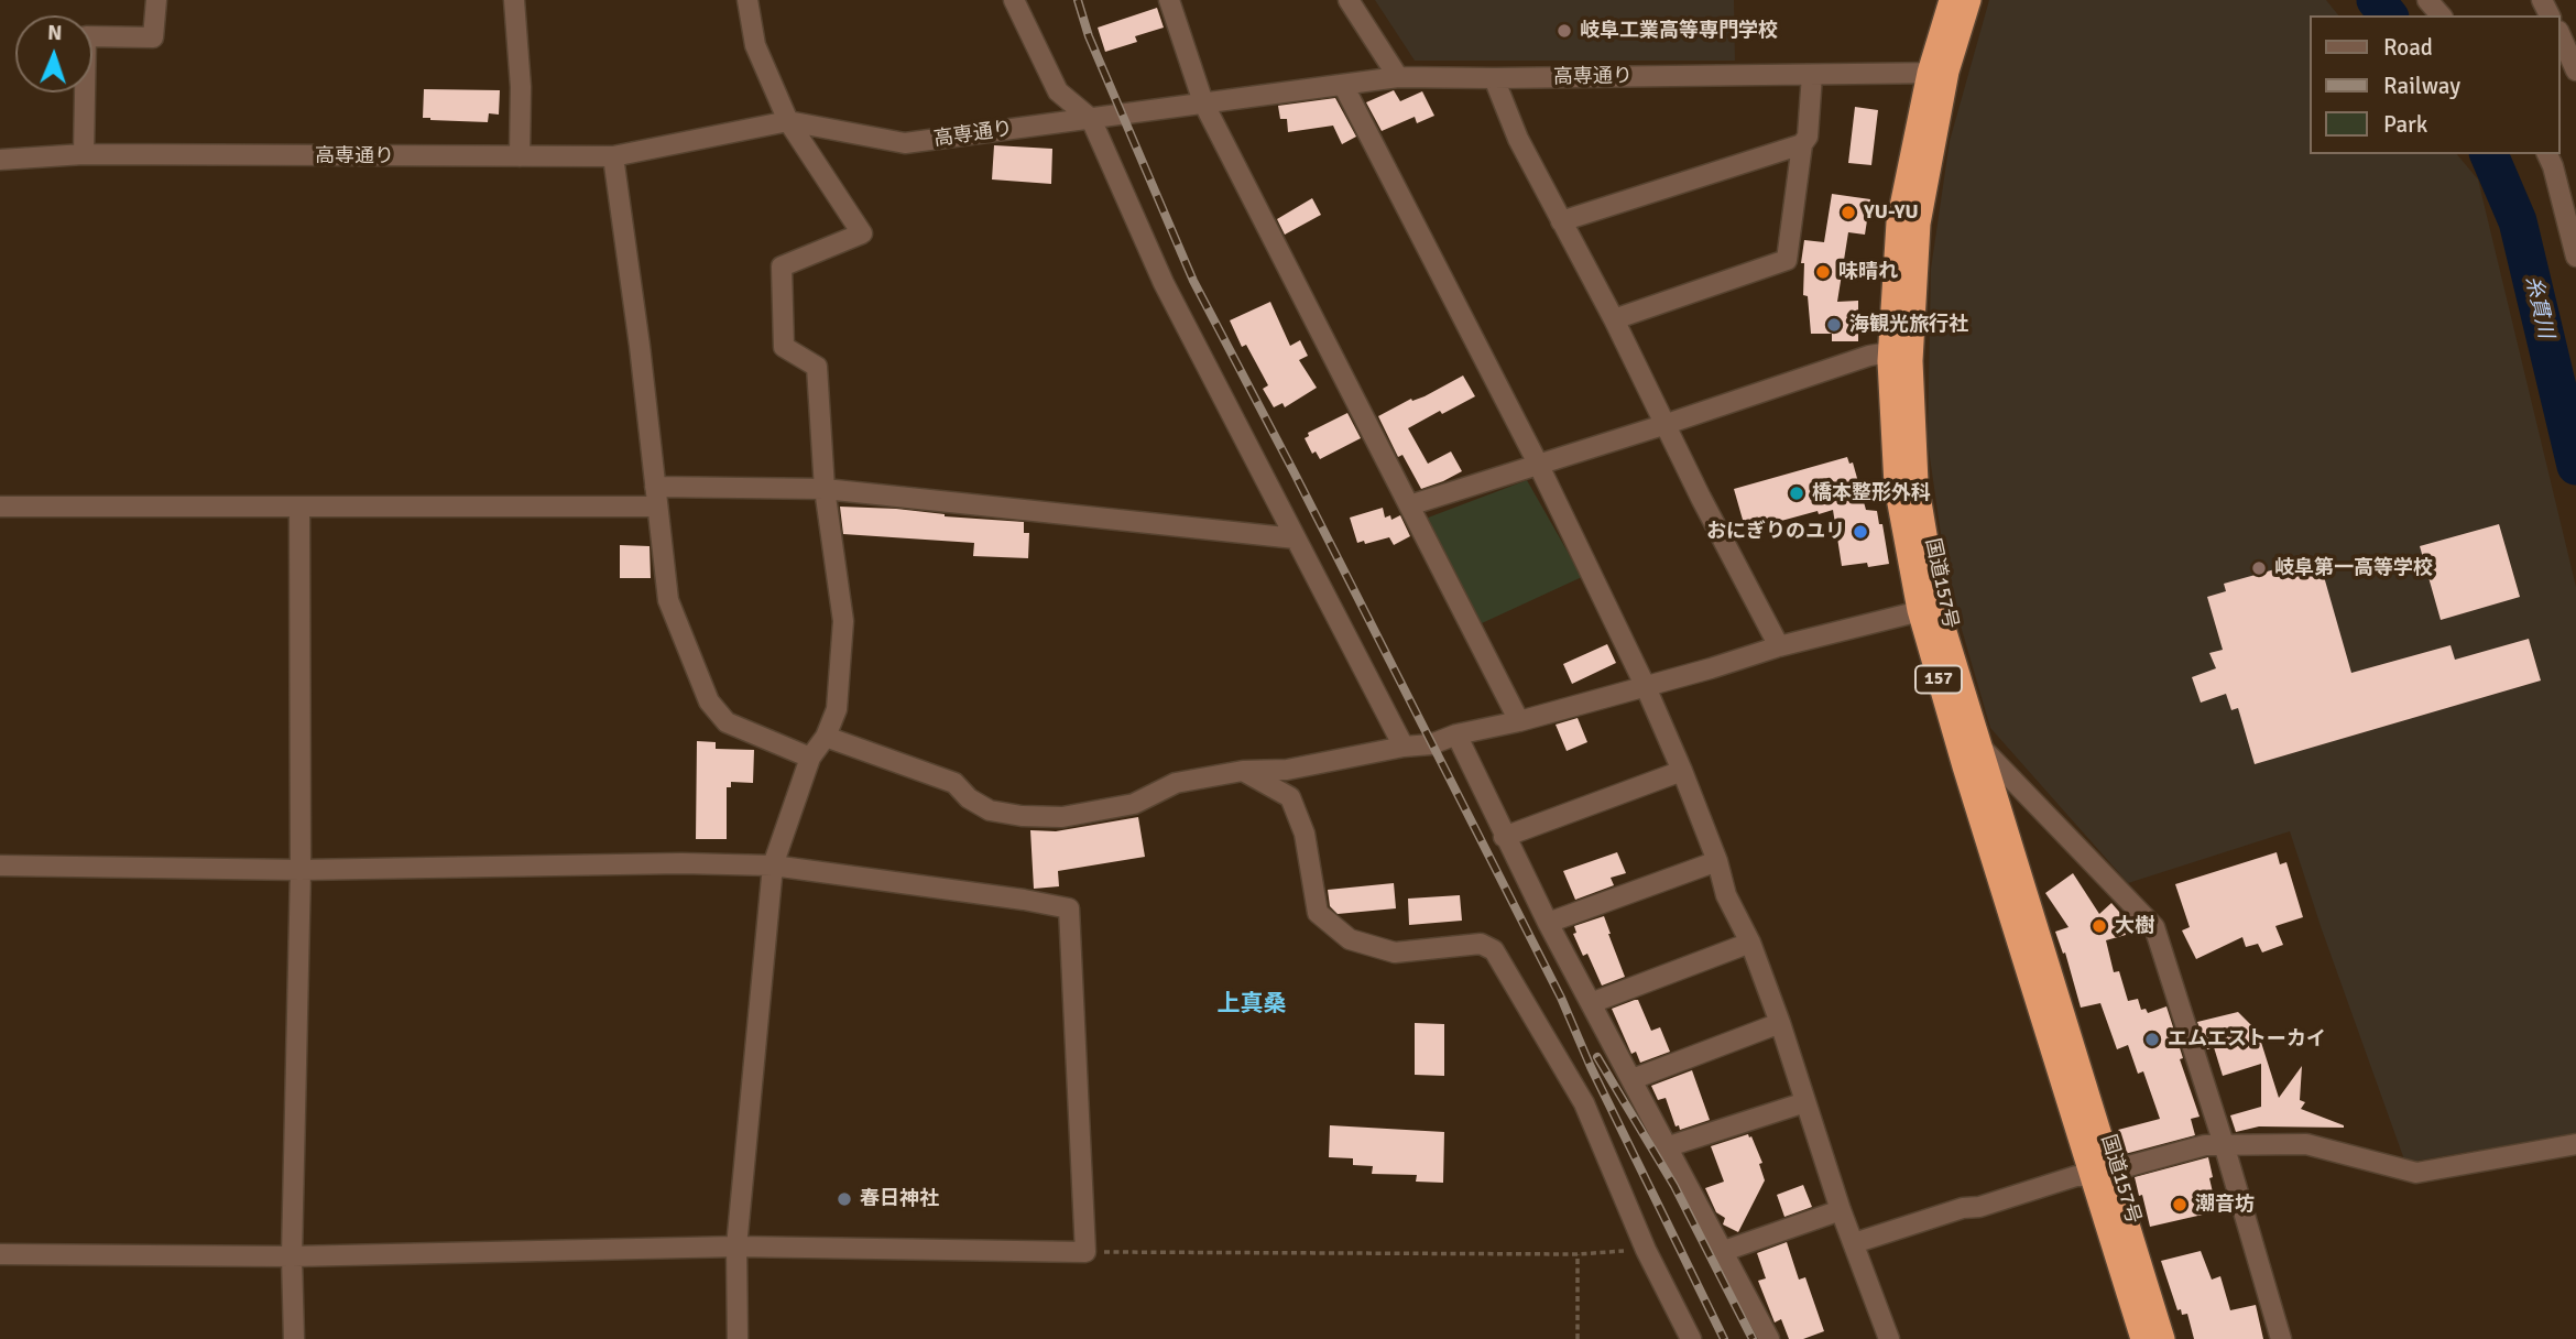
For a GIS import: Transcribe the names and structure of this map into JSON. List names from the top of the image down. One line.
{"streets":{"highway":["国道157号","157"],"street":["高専通り"]},"crossings":[["高専通り","国道157号"]],"districts":["上真桑"],"water":["糸貫川"],"places":["岐阜工業高等専門学校","YU-YU","味晴れ","海観光旅行社","橋本整形外科","おにぎりのユリ","岐阜第一高等学校","大樹","エムエストーカイ","春日神社","潮音坊"],"legend":["Road","Railway","Park"],"north":"top"}
